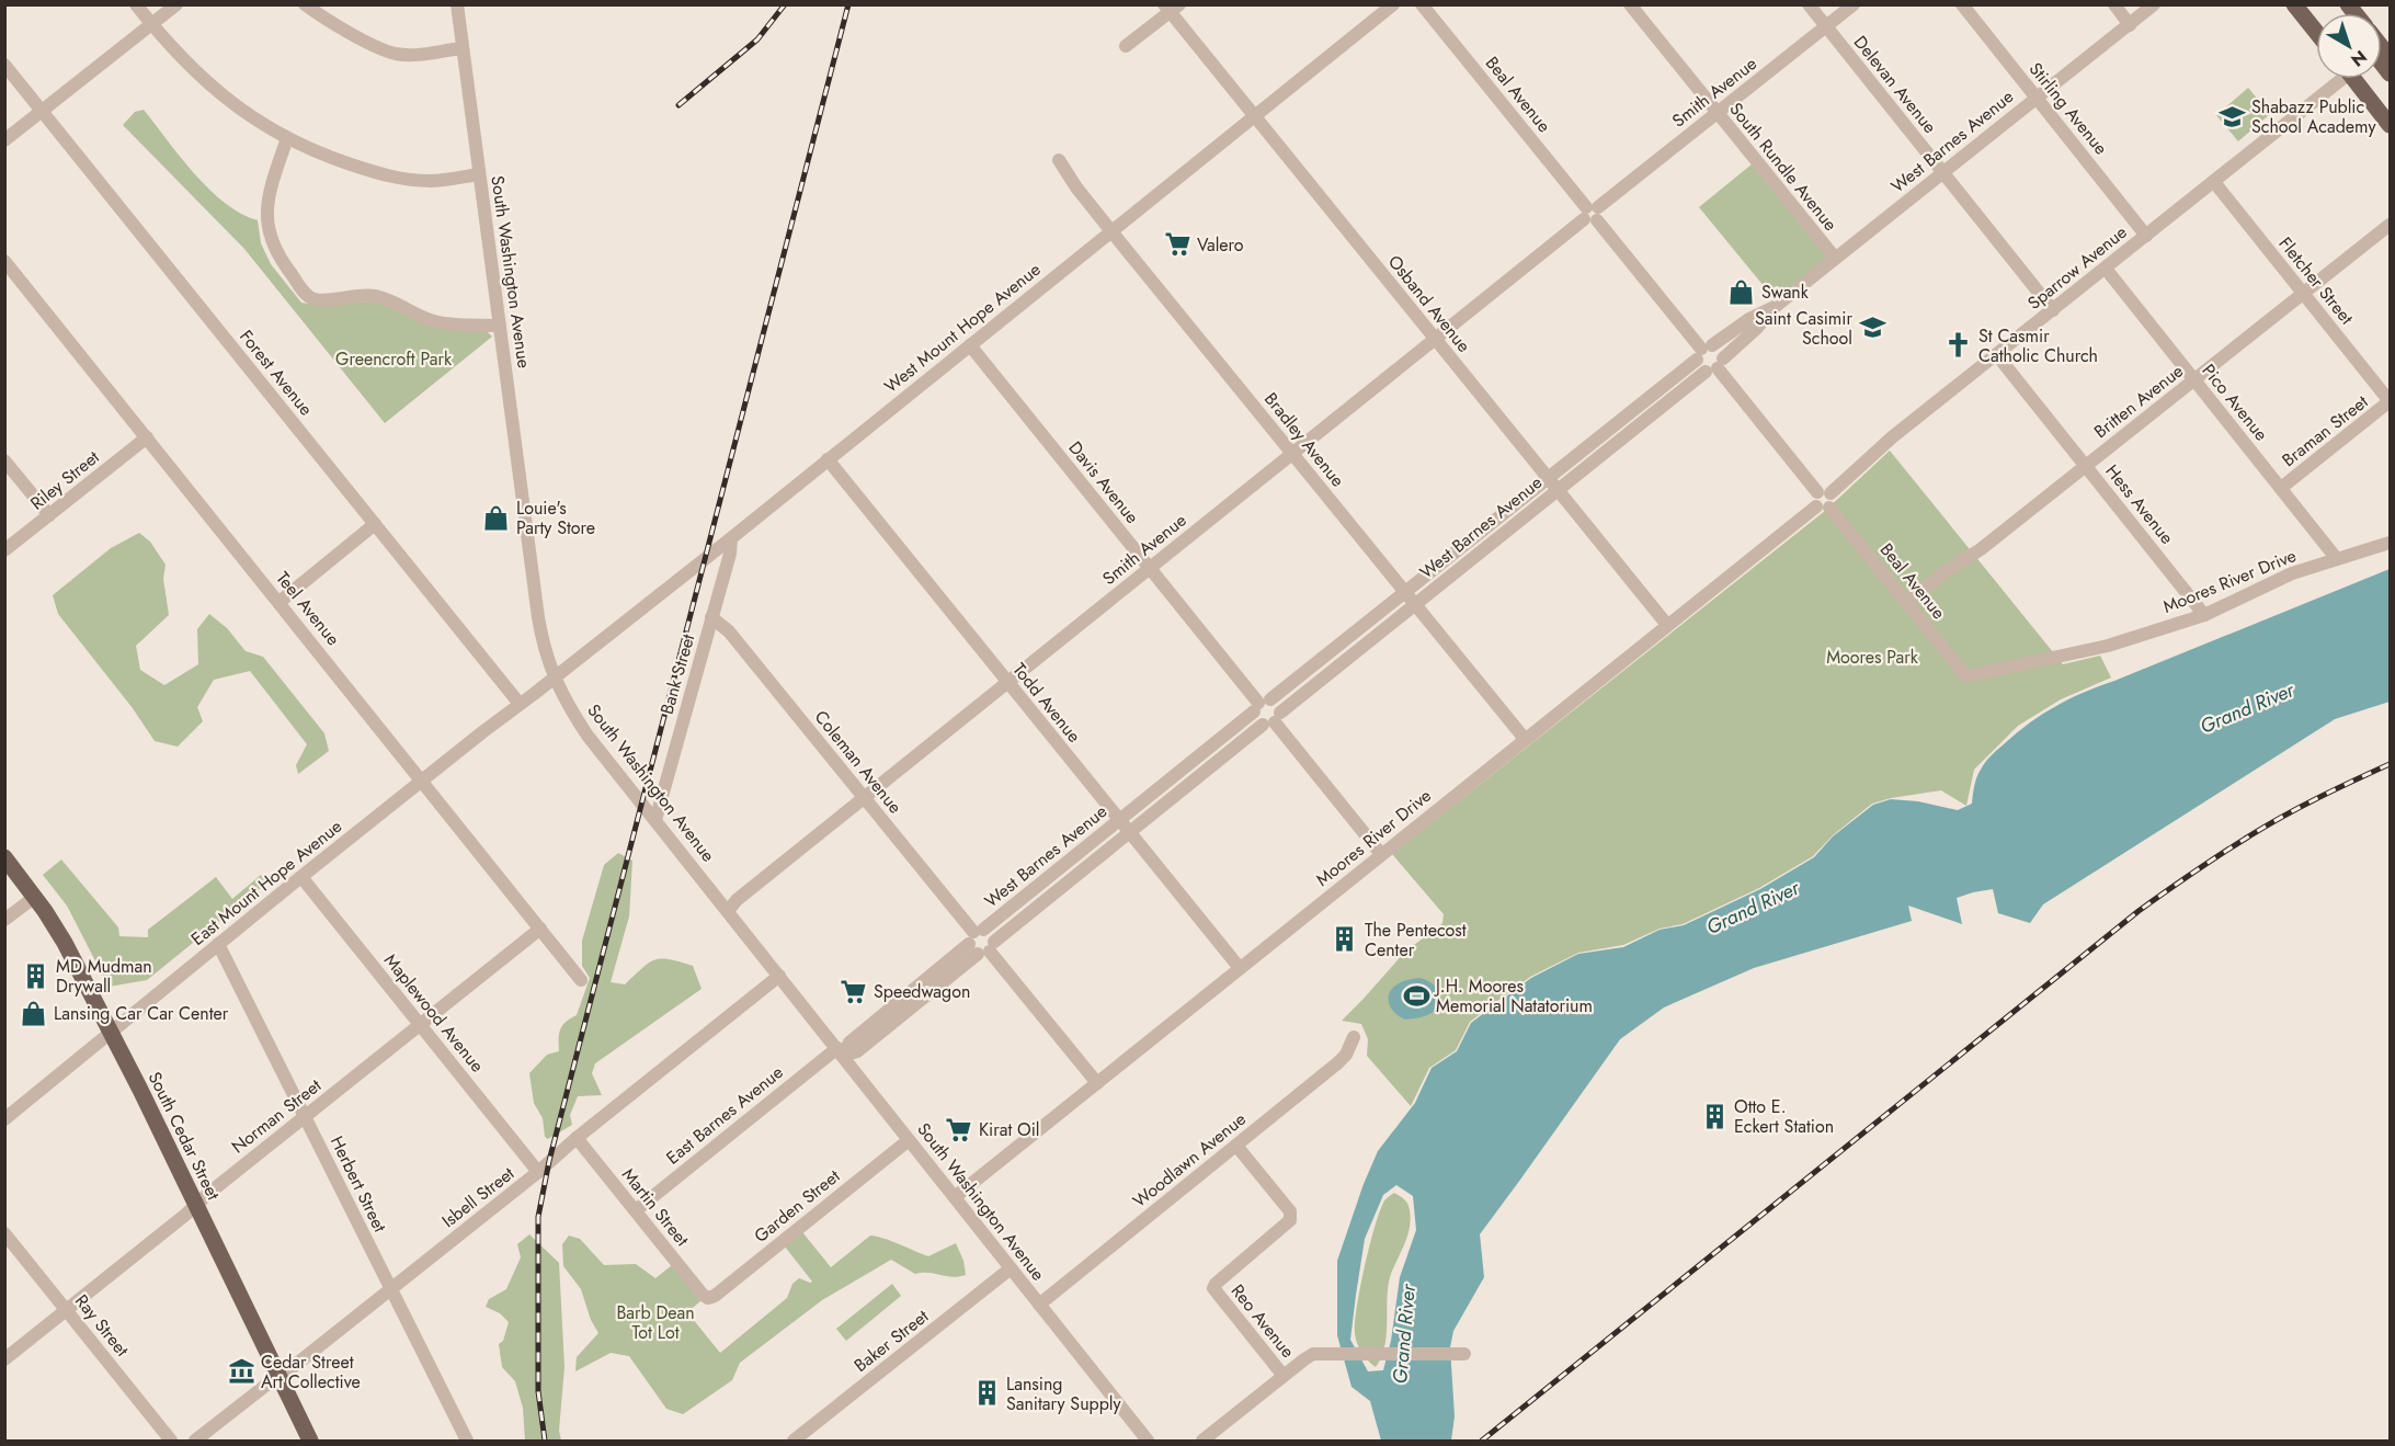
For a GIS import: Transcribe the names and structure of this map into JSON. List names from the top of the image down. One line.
{"streets":{"main road":["South Cedar Street"],"street":["Delevan Avenue","Smith Avenue","Beal Avenue","Stirling Avenue","West Barnes Avenue","South Rundle Avenue","Sparrow Avenue","South Washington Avenue","Fletcher Street","Osband Avenue","West Mount Hope Avenue","Forest Avenue","Britten Avenue","Pico Avenue","Braman Street","Bradley Avenue","Riley Street","Davis Avenue","Hess Avenue","Moores River Drive","Teel Avenue","Bank Street","Todd Avenue","Coleman Avenue","East Mount Hope Avenue","Maplewood Avenue","East Barnes Avenue","Norman Street","Woodlawn Avenue","Herbert Street","Isbell Street","Garden Street","Martin Street","Reo Avenue","Ray Street","Baker Street"]},"crossings":[["Delevan Avenue","Smith Avenue"],["Delevan Avenue","West Barnes Avenue"],["Delevan Avenue","Sparrow Avenue"],["Smith Avenue","Beal Avenue"],["Smith Avenue","South Rundle Avenue"],["Smith Avenue","South Washington Avenue"],["Smith Avenue","Osband Avenue"],["Smith Avenue","Bradley Avenue"],["Smith Avenue","Davis Avenue"],["Smith Avenue","Todd Avenue"],["Smith Avenue","Coleman Avenue"],["Beal Avenue","West Barnes Avenue"],["Beal Avenue","Sparrow Avenue"],["Beal Avenue","Britten Avenue"],["Beal Avenue","Moores River Drive"],["Stirling Avenue","West Barnes Avenue"],["Stirling Avenue","Sparrow Avenue"],["West Barnes Avenue","South Rundle Avenue"],["West Barnes Avenue","South Washington Avenue"],["West Barnes Avenue","Osband Avenue"],["West Barnes Avenue","Bradley Avenue"],["West Barnes Avenue","Davis Avenue"],["West Barnes Avenue","Todd Avenue"],["West Barnes Avenue","Coleman Avenue"],["West Barnes Avenue","East Barnes Avenue"],["Sparrow Avenue","Fletcher Street"],["Sparrow Avenue","Pico Avenue"],["Sparrow Avenue","Hess Avenue"],["Sparrow Avenue","Moores River Drive"],["South Washington Avenue","West Mount Hope Avenue"],["South Washington Avenue","Moores River Drive"],["South Washington Avenue","Bank Street"],["South Washington Avenue","East Mount Hope Avenue"],["South Washington Avenue","East Barnes Avenue"],["South Washington Avenue","Woodlawn Avenue"],["South Washington Avenue","Isbell Street"],["South Washington Avenue","Garden Street"],["South Washington Avenue","Baker Street"],["Fletcher Street","Britten Avenue"],["Fletcher Street","Braman Street"],["Osband Avenue","West Mount Hope Avenue"],["Osband Avenue","Moores River Drive"],["West Mount Hope Avenue","Bradley Avenue"],["West Mount Hope Avenue","Davis Avenue"],["West Mount Hope Avenue","Bank Street"],["West Mount Hope Avenue","Todd Avenue"],["West Mount Hope Avenue","East Mount Hope Avenue"],["Forest Avenue","East Mount Hope Avenue"],["Britten Avenue","Pico Avenue"],["Britten Avenue","Hess Avenue"],["Pico Avenue","Braman Street"],["Pico Avenue","Moores River Drive"],["Bradley Avenue","Moores River Drive"],["Riley Street","Teel Avenue"],["Hess Avenue","Moores River Drive"],["Moores River Drive","Todd Avenue"],["Moores River Drive","Coleman Avenue"],["Teel Avenue","East Mount Hope Avenue"],["Teel Avenue","Norman Street"],["Bank Street","Coleman Avenue"],["East Mount Hope Avenue","Maplewood Avenue"],["East Mount Hope Avenue","South Cedar Street"],["East Mount Hope Avenue","Herbert Street"],["Maplewood Avenue","Norman Street"],["Maplewood Avenue","Isbell Street"],["East Barnes Avenue","Martin Street"],["Norman Street","South Cedar Street"],["Norman Street","Herbert Street"],["Norman Street","Ray Street"],["South Cedar Street","Isbell Street"],["Woodlawn Avenue","Reo Avenue"],["Herbert Street","Isbell Street"],["Isbell Street","Martin Street"],["Garden Street","Martin Street"]],"water":["Grand River"],"parks":["Greencroft Park","Moores Park","Barb Dean Tot Lot"],"places":{"school or university":["Shabazz Public School Academy","Saint Casimir School"],"supermarket":["Valero","Speedwagon","Kirat Oil"],"shop":["Swank","Louie's Party Store","Lansing Car Car Center"],"church":["St Casmir Catholic Church"],"building":["The Pentecost Center","MD Mudman Drywall","Otto E. Eckert Station","Lansing Sanitary Supply"],"sports":["J.H. Moores Memorial Natatorium"],"museum":["Cedar Street Art Collective"]},"north":"bottom right"}
